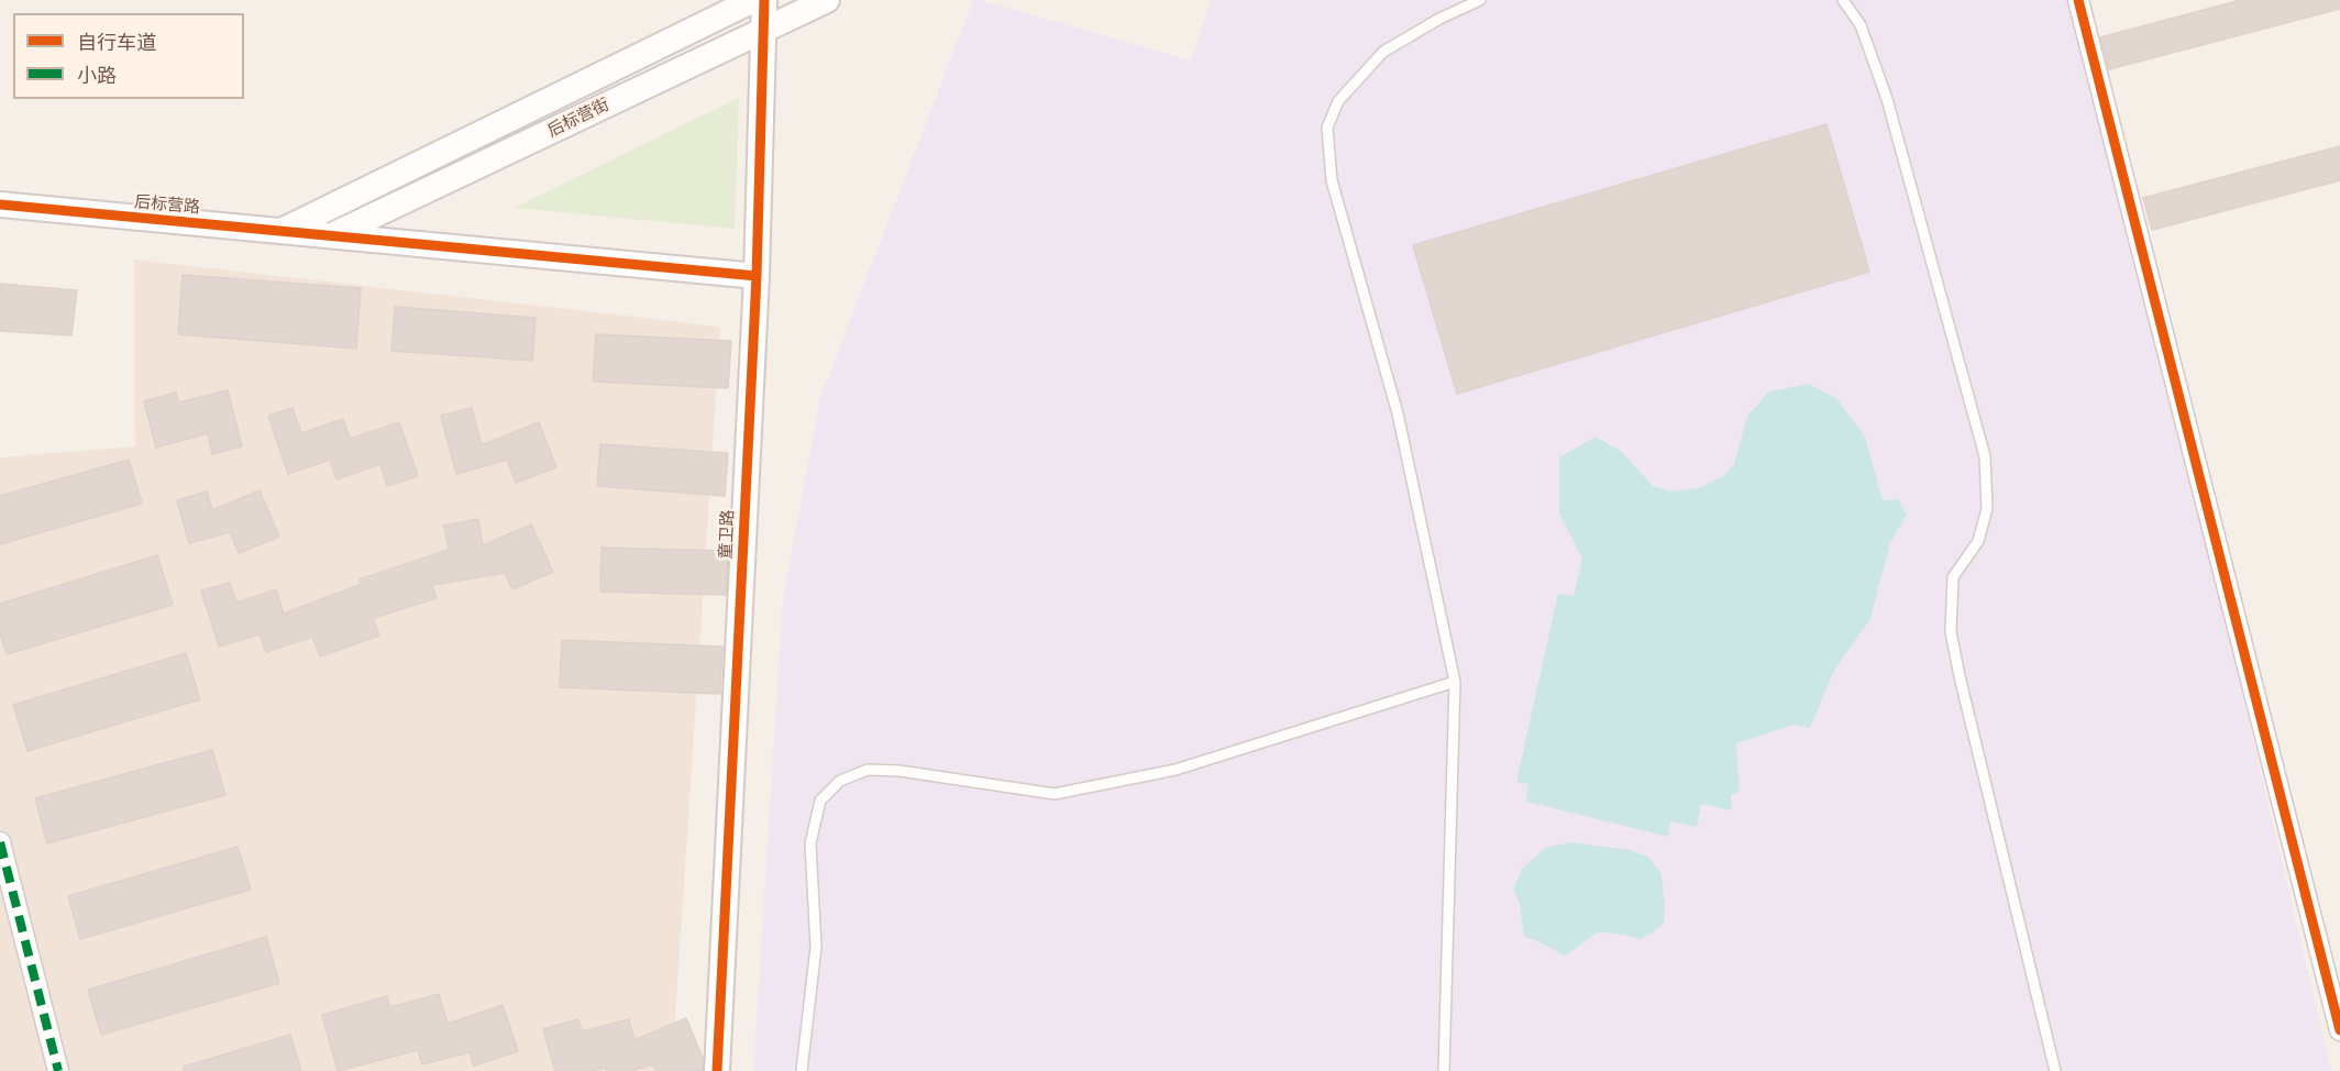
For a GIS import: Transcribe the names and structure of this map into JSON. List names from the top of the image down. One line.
{"streets":{"street":["后标营街","后标营路","童卫路"]},"crossings":[["后标营街","后标营路"],["后标营街","童卫路"],["后标营路","童卫路"]],"legend":["自行车道","小路"]}
